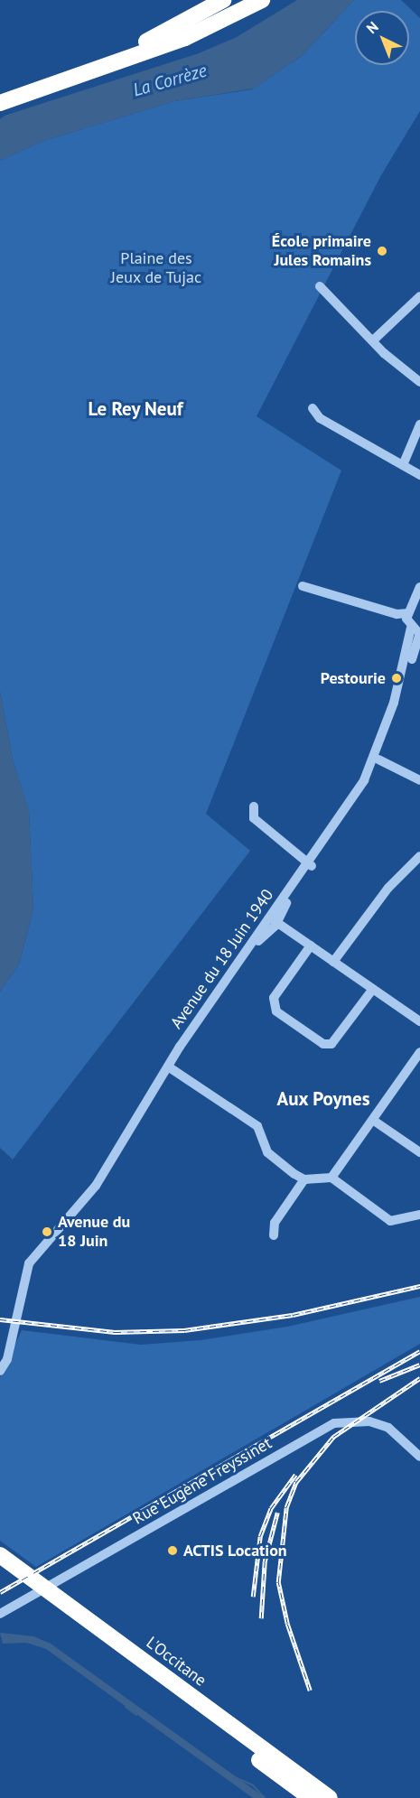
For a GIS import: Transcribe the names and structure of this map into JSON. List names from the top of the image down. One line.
{"streets":{"highway":["L'Occitane"],"street":["Avenue du 18 Juin 1940","Rue Eugène Freyssinet"]},"districts":["Le Rey Neuf","Aux Poynes"],"water":["La Corrèze"],"parks":["Plaine des Jeux de Tujac"],"places":["École primaire Jules Romains","Pestourie","Avenue du 18 Juin","ACTIS Location"],"north":"top left"}
